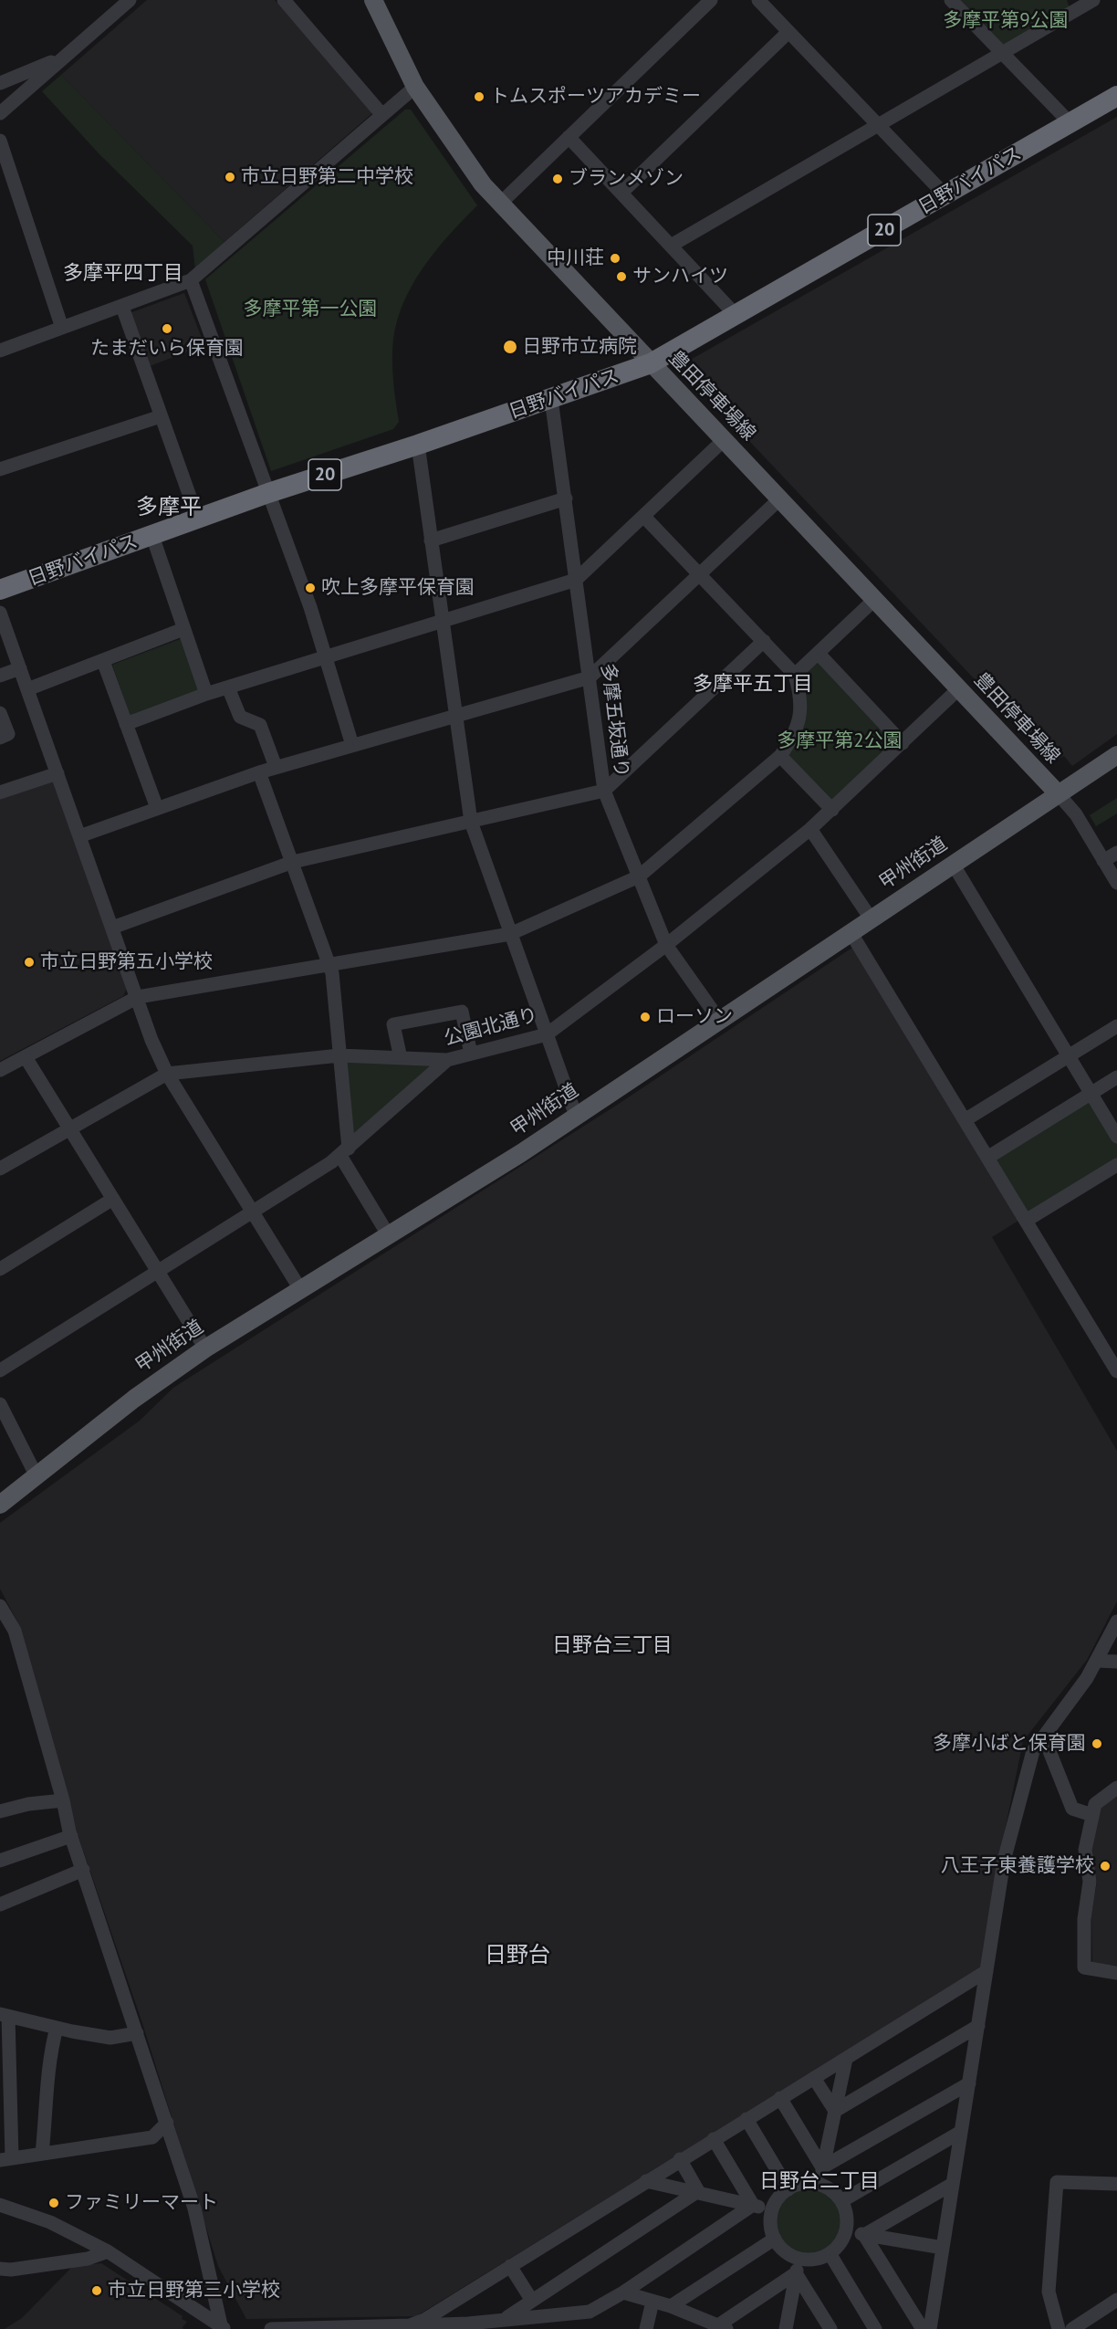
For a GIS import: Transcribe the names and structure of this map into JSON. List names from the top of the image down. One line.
{"streets":{"highway":["日野バイパス","20"],"main road":["豊田停車場線","甲州街道"],"street":["多摩五坂通り","公園北通り"]},"crossings":[["日野バイパス","豊田停車場線"],["日野バイパス","多摩五坂通り"],["豊田停車場線","甲州街道"],["豊田停車場線","公園北通り"],["多摩五坂通り","甲州街道"],["多摩五坂通り","公園北通り"]],"districts":["多摩平四丁目","多摩平","多摩平五丁目","日野台三丁目","日野台","日野台二丁目"],"parks":["多摩平第9公園","多摩平第一公園","多摩平第2公園"],"places":["トムスポーツアカデミー","市立日野第二中学校","ブランメゾン","中川荘","サンハイツ","たまだいら保育園","日野市立病院","吹上多摩平保育園","市立日野第五小学校","ローソン","多摩小ばと保育園","八王子東養護学校","ファミリーマート","市立日野第三小学校"]}
